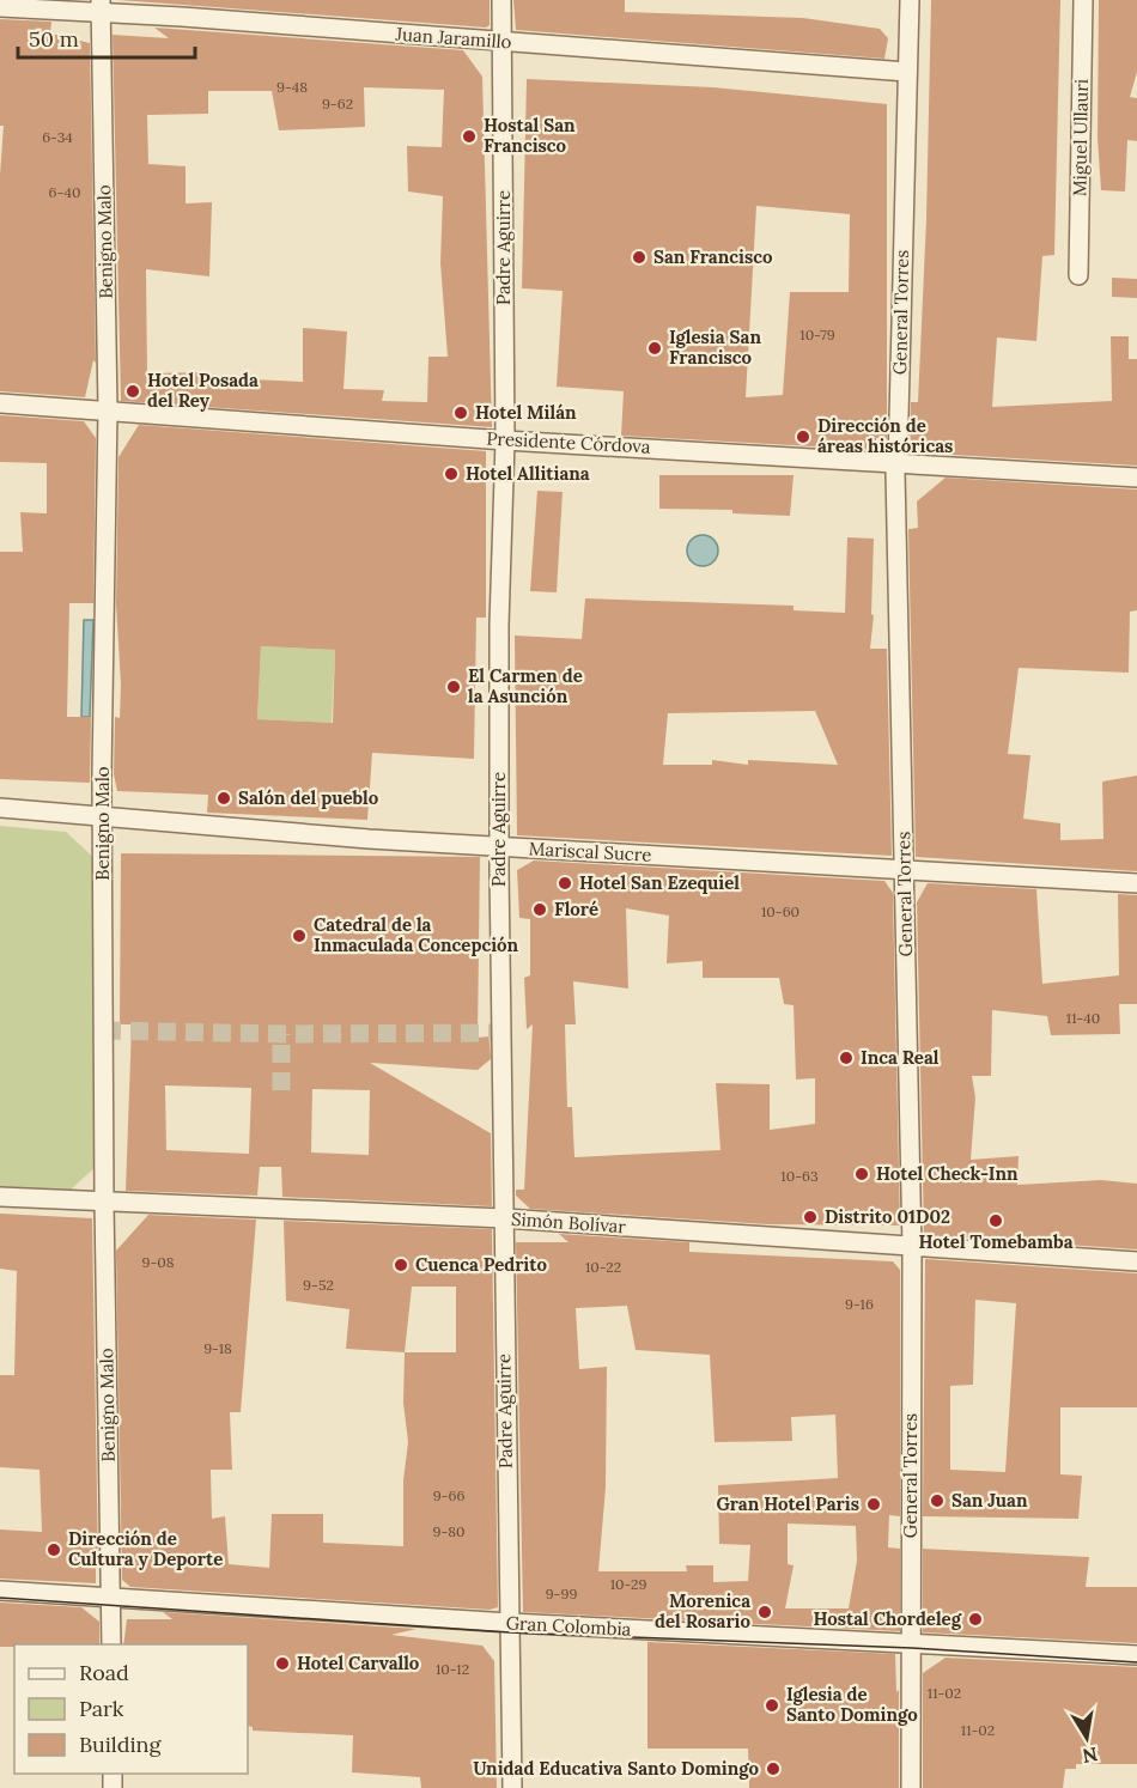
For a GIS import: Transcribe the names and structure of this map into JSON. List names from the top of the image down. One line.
{"streets":{"street":["Juan Jaramillo","Miguel Ullauri","Benigno Malo","Padre Aguirre","General Torres","Presidente Córdova","Mariscal Sucre","Simón Bolívar","Gran Colombia"]},"crossings":[["Juan Jaramillo","Benigno Malo"],["Juan Jaramillo","Padre Aguirre"],["Juan Jaramillo","General Torres"],["Benigno Malo","Presidente Córdova"],["Benigno Malo","Mariscal Sucre"],["Benigno Malo","Simón Bolívar"],["Benigno Malo","Gran Colombia"],["Padre Aguirre","Presidente Córdova"],["Padre Aguirre","Mariscal Sucre"],["Padre Aguirre","Simón Bolívar"],["Padre Aguirre","Gran Colombia"],["General Torres","Presidente Córdova"],["General Torres","Mariscal Sucre"],["General Torres","Simón Bolívar"],["General Torres","Gran Colombia"]],"places":["Hostal San Francisco","San Francisco","Iglesia San Francisco","Hotel Posada del Rey","Hotel Milán","Dirección de áreas históricas","Hotel Allitiana","El Carmen de la Asunción","Salón del pueblo","Hotel San Ezequiel","Floré","Catedral de la Inmaculada Concepción","Inca Real","Hotel Check-Inn","Distrito 01D02","Hotel Tomebamba","Cuenca Pedrito","San Juan","Gran Hotel Paris","Dirección de Cultura y Deporte","Morenica del Rosario","Hostal Chordeleg","Hotel Carvallo","Iglesia de Santo Domingo","Unidad Educativa Santo Domingo"],"house_numbers":["9-48","9-62","6-34","6-40","10-79","10-60","11-40","10-63","9-08","10-22","9-52","9-16","9-18","9-66","9-80","10-29","9-99","10-12","11-02","11-02"],"legend":["Road","Park","Building"],"scale_bar":"50 m","north":"bottom"}
